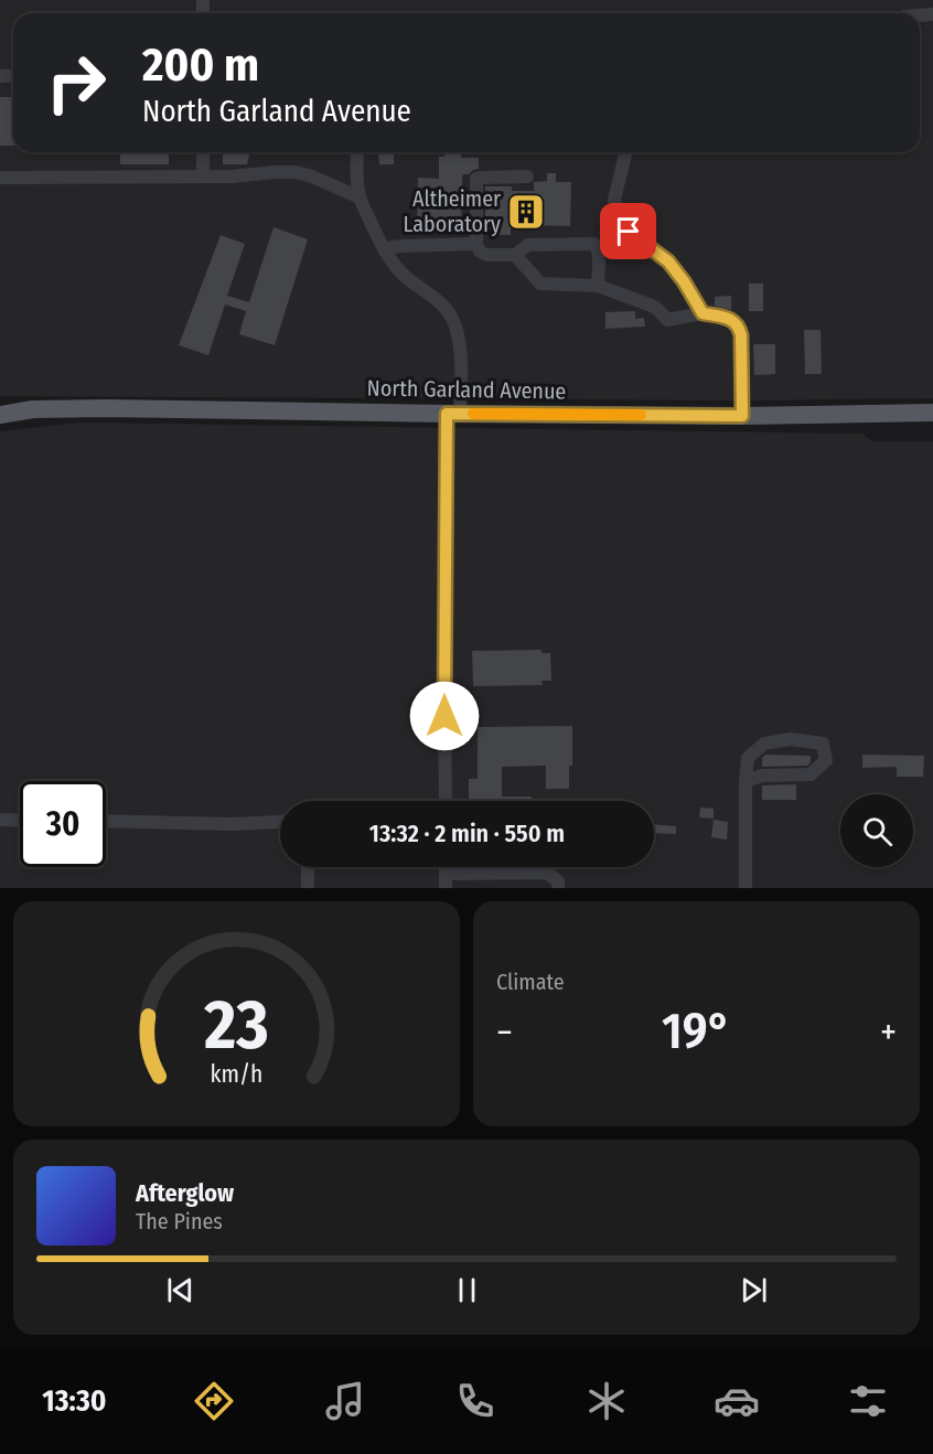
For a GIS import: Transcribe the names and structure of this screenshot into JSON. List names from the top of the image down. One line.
{"streets":{"main road":["North Garland Avenue"]},"places":{"building":["Altheimer Laboratory"]},"page":{"turn":["200 m","North Garland Avenue"],"limit":"30","trip":"13:32 · 2 min · 550 m","tile":"Climate","heat":["−","19°","+"],"song":["Afterglow","The Pines"],"tabs":"13:30","gauge":["23","km/h"]}}
